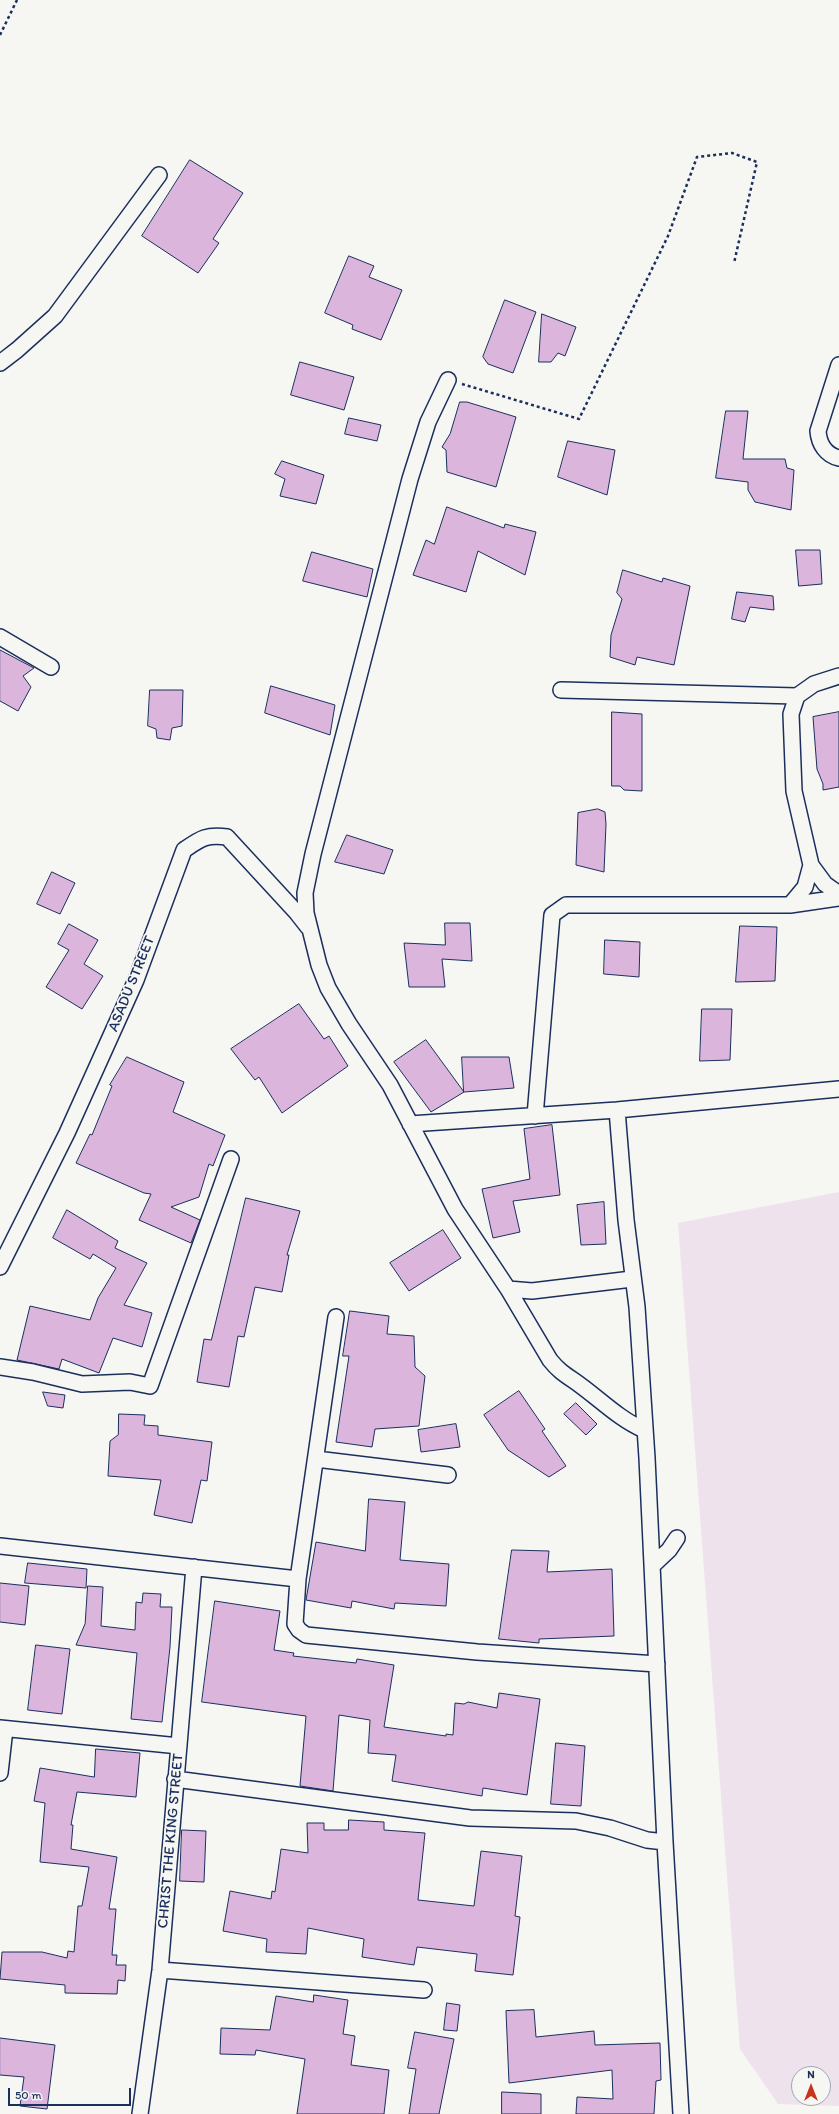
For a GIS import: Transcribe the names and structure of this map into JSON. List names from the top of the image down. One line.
{"streets":{"street":["ASADU STREET","CHRIST THE KING STREET"]},"scale_bar":"50 m","north":"top"}
